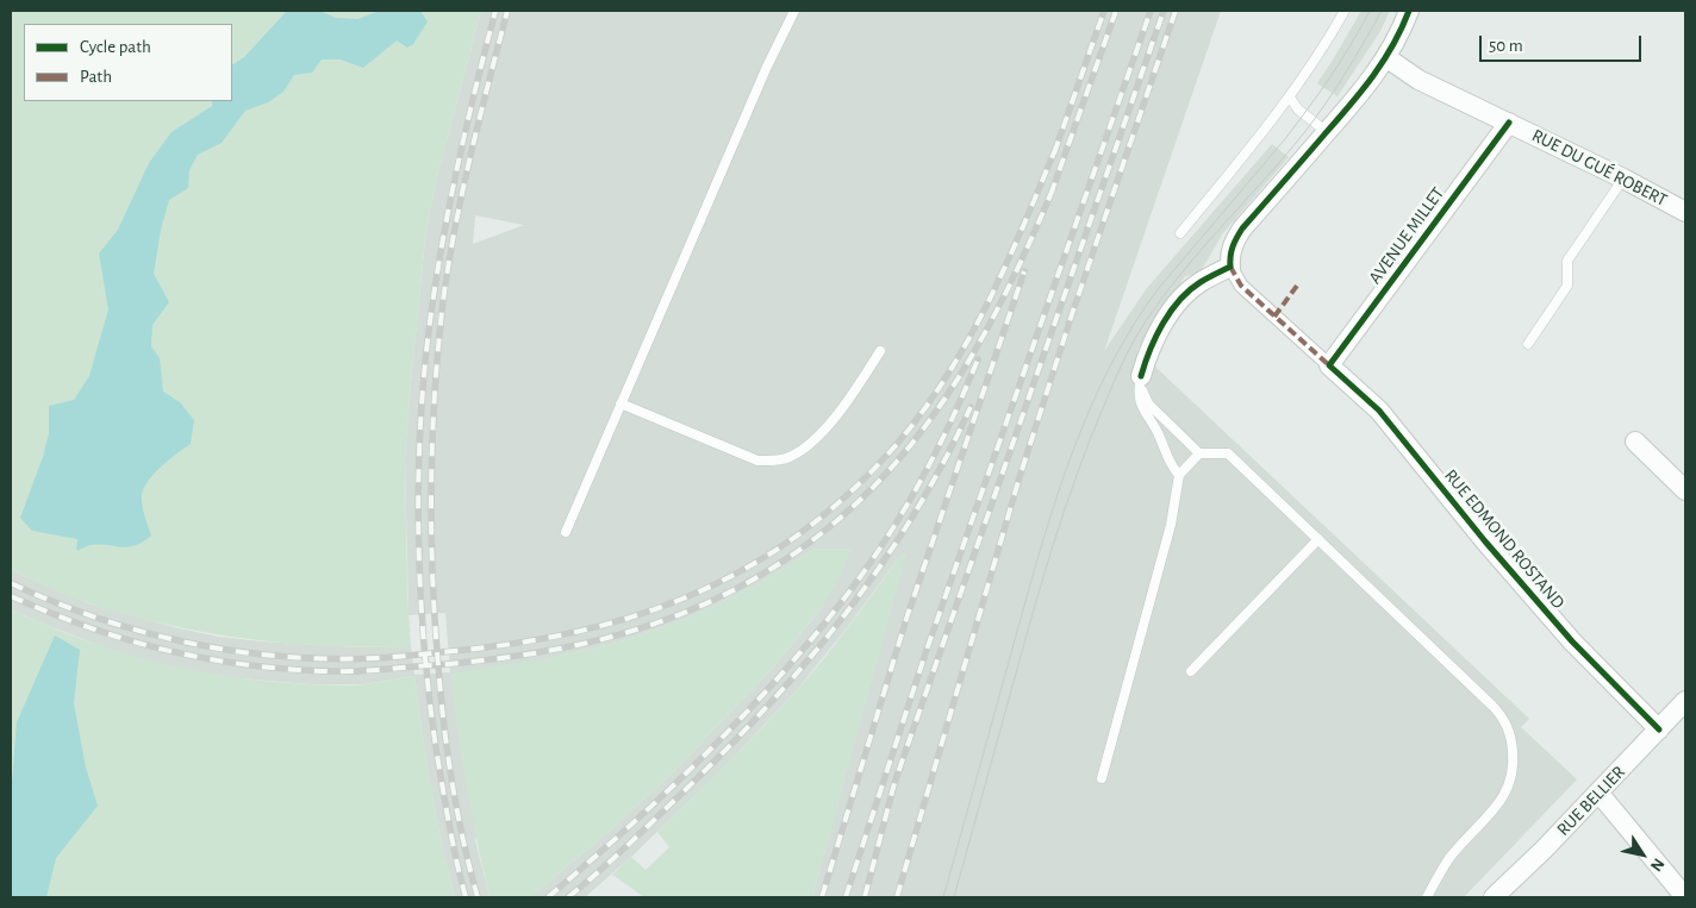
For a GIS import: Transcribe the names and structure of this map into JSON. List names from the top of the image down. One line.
{"streets":{"street":["RUE DU GUÉ ROBERT","AVENUE MILLET","RUE EDMOND ROSTAND","RUE BELLIER"]},"crossings":[["RUE DU GUÉ ROBERT","AVENUE MILLET"],["AVENUE MILLET","RUE EDMOND ROSTAND"],["RUE EDMOND ROSTAND","RUE BELLIER"]],"legend":["Cycle path","Path"],"scale_bar":"50 m","north":"bottom right"}
